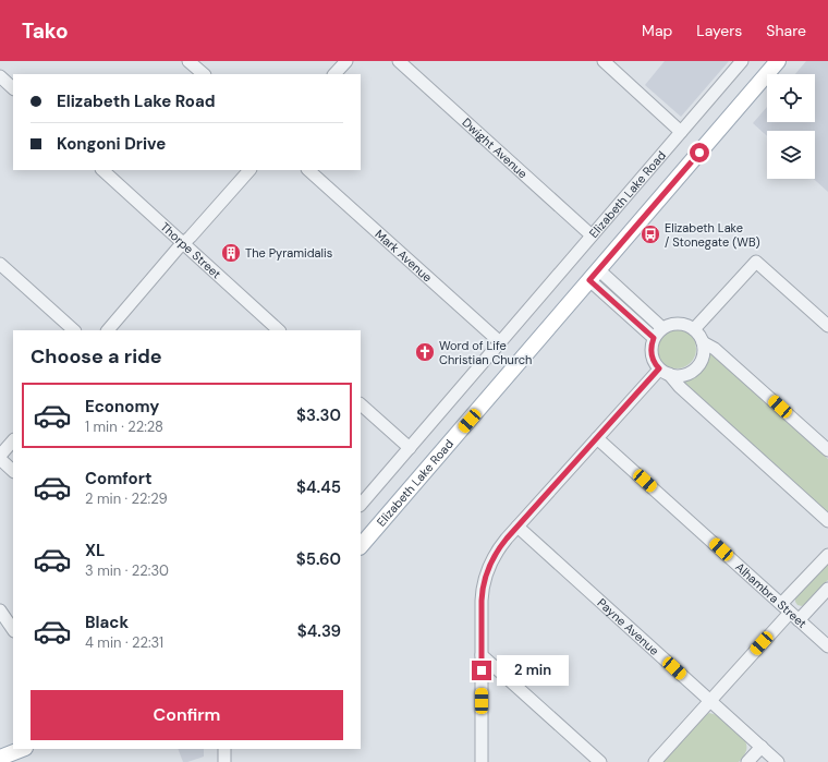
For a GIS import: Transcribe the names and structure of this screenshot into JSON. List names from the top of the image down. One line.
{"streets":{"main road":["Elizabeth Lake Road"],"street":["Dwight Avenue","Thorpe Street","Mark Avenue","Alhambra Street","Payne Avenue"]},"crossings":[["Dwight Avenue","Elizabeth Lake Road"],["Elizabeth Lake Road","Mark Avenue"]],"places":{"bus stop":["Elizabeth Lake / Stonegate (WB)"],"building":["The Pyramidalis"],"church":["Word of Life Christian Church"]},"page":{"header":"Tako","nav":["Map","Layers","Share"],"banner":["Elizabeth Lake Road","Kongoni Drive"],"heading":"Choose a ride","list":[{"name":"Economy","note":"1 min · 22:28","value":"$3.30"},{"name":"Comfort","note":"2 min · 22:29","value":"$4.45"},{"name":"XL","note":"3 min · 22:30","value":"$5.60"},{"name":"Black","note":"4 min · 22:31","value":"$4.39"}],"bubble":"2 min","buttons":"Confirm"}}
